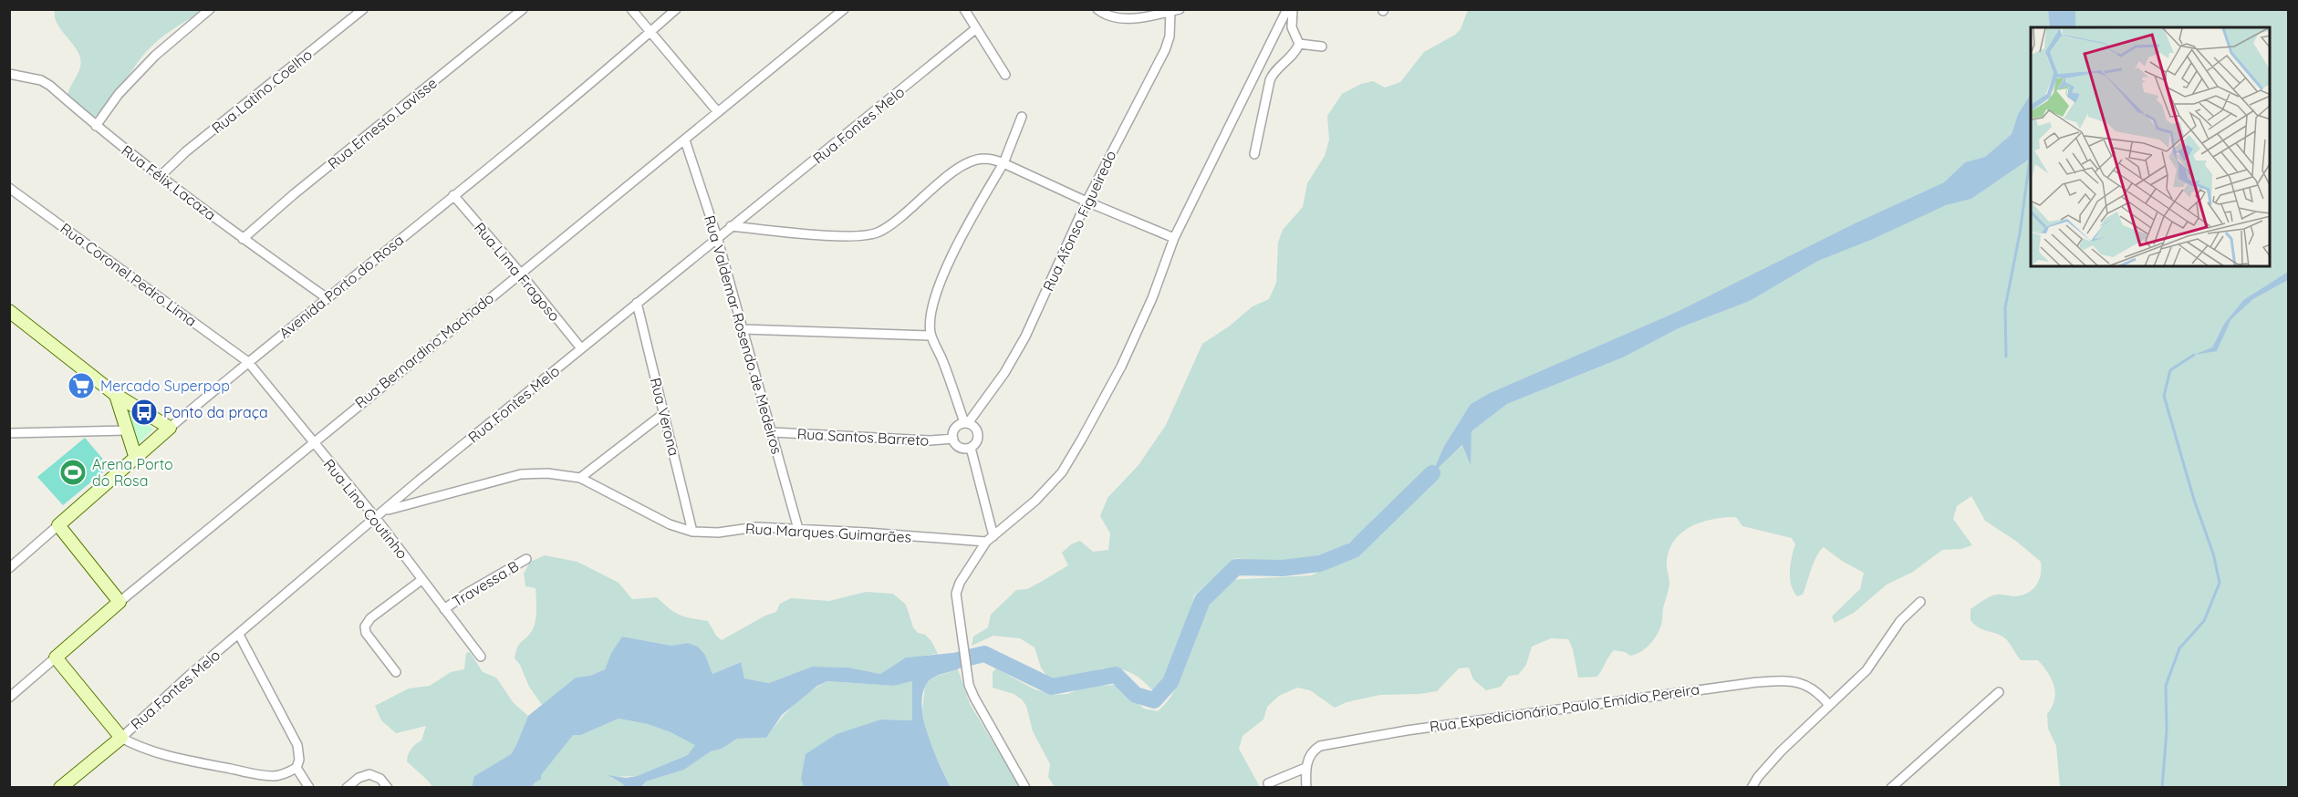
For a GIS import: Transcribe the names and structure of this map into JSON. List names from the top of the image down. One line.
{"streets":{"main road":["Rua Fontes Melo","Avenida Porto do Rosa","Rua Bernardino Machado"],"street":["Rua Latino Coelho","Rua Ernesto Lavisse","Rua Félix Lacaza","Rua Afonso Figueiredo","Rua Lima Fragoso","Rua Coronel Pedro Lima","Rua Valdemar Rosendo de Medeiros","Rua Verona","Rua Santos Barreto","Rua Lino Coutinho","Rua Marques Guimarães","Travessa B","Rua Expedicionário Paulo Emídio Pereira"]},"crossings":[["Rua Latino Coelho","Rua Félix Lacaza"],["Rua Ernesto Lavisse","Rua Félix Lacaza"],["Rua Fontes Melo","Rua Lima Fragoso"],["Rua Fontes Melo","Rua Valdemar Rosendo de Medeiros"],["Rua Fontes Melo","Rua Verona"],["Rua Fontes Melo","Rua Lino Coutinho"],["Rua Fontes Melo","Rua Marques Guimarães"],["Rua Félix Lacaza","Avenida Porto do Rosa"],["Rua Afonso Figueiredo","Rua Santos Barreto"],["Rua Lima Fragoso","Avenida Porto do Rosa"],["Rua Lima Fragoso","Rua Bernardino Machado"],["Rua Coronel Pedro Lima","Avenida Porto do Rosa"],["Rua Coronel Pedro Lima","Rua Lino Coutinho"],["Avenida Porto do Rosa","Rua Lino Coutinho"],["Rua Valdemar Rosendo de Medeiros","Rua Bernardino Machado"],["Rua Valdemar Rosendo de Medeiros","Rua Santos Barreto"],["Rua Valdemar Rosendo de Medeiros","Rua Marques Guimarães"],["Rua Bernardino Machado","Rua Lino Coutinho"],["Rua Verona","Rua Marques Guimarães"],["Rua Lino Coutinho","Travessa B"]],"places":{"supermarket":["Mercado Superpop"],"bus stop":["Ponto da praça"],"sports":["Arena Porto do Rosa"]}}
